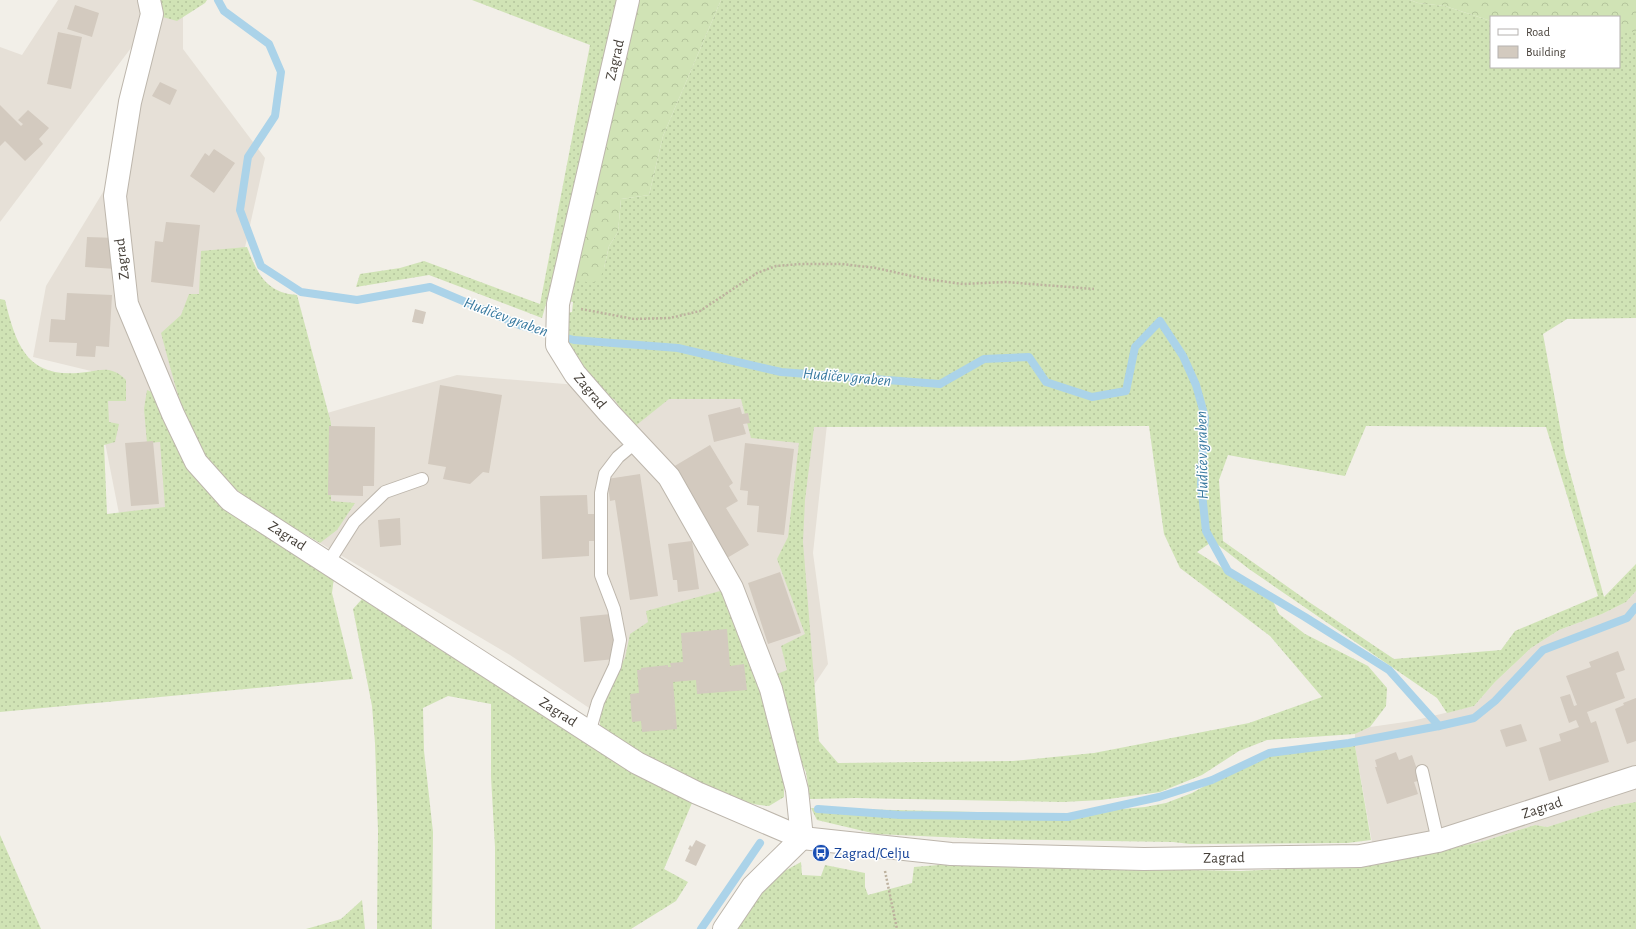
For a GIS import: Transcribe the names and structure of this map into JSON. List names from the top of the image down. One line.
{"streets":{"street":["Zagrad"]},"water":["Hudičev graben"],"places":{"bus stop":["Zagrad/Celju"]},"legend":["Road","Building"]}
